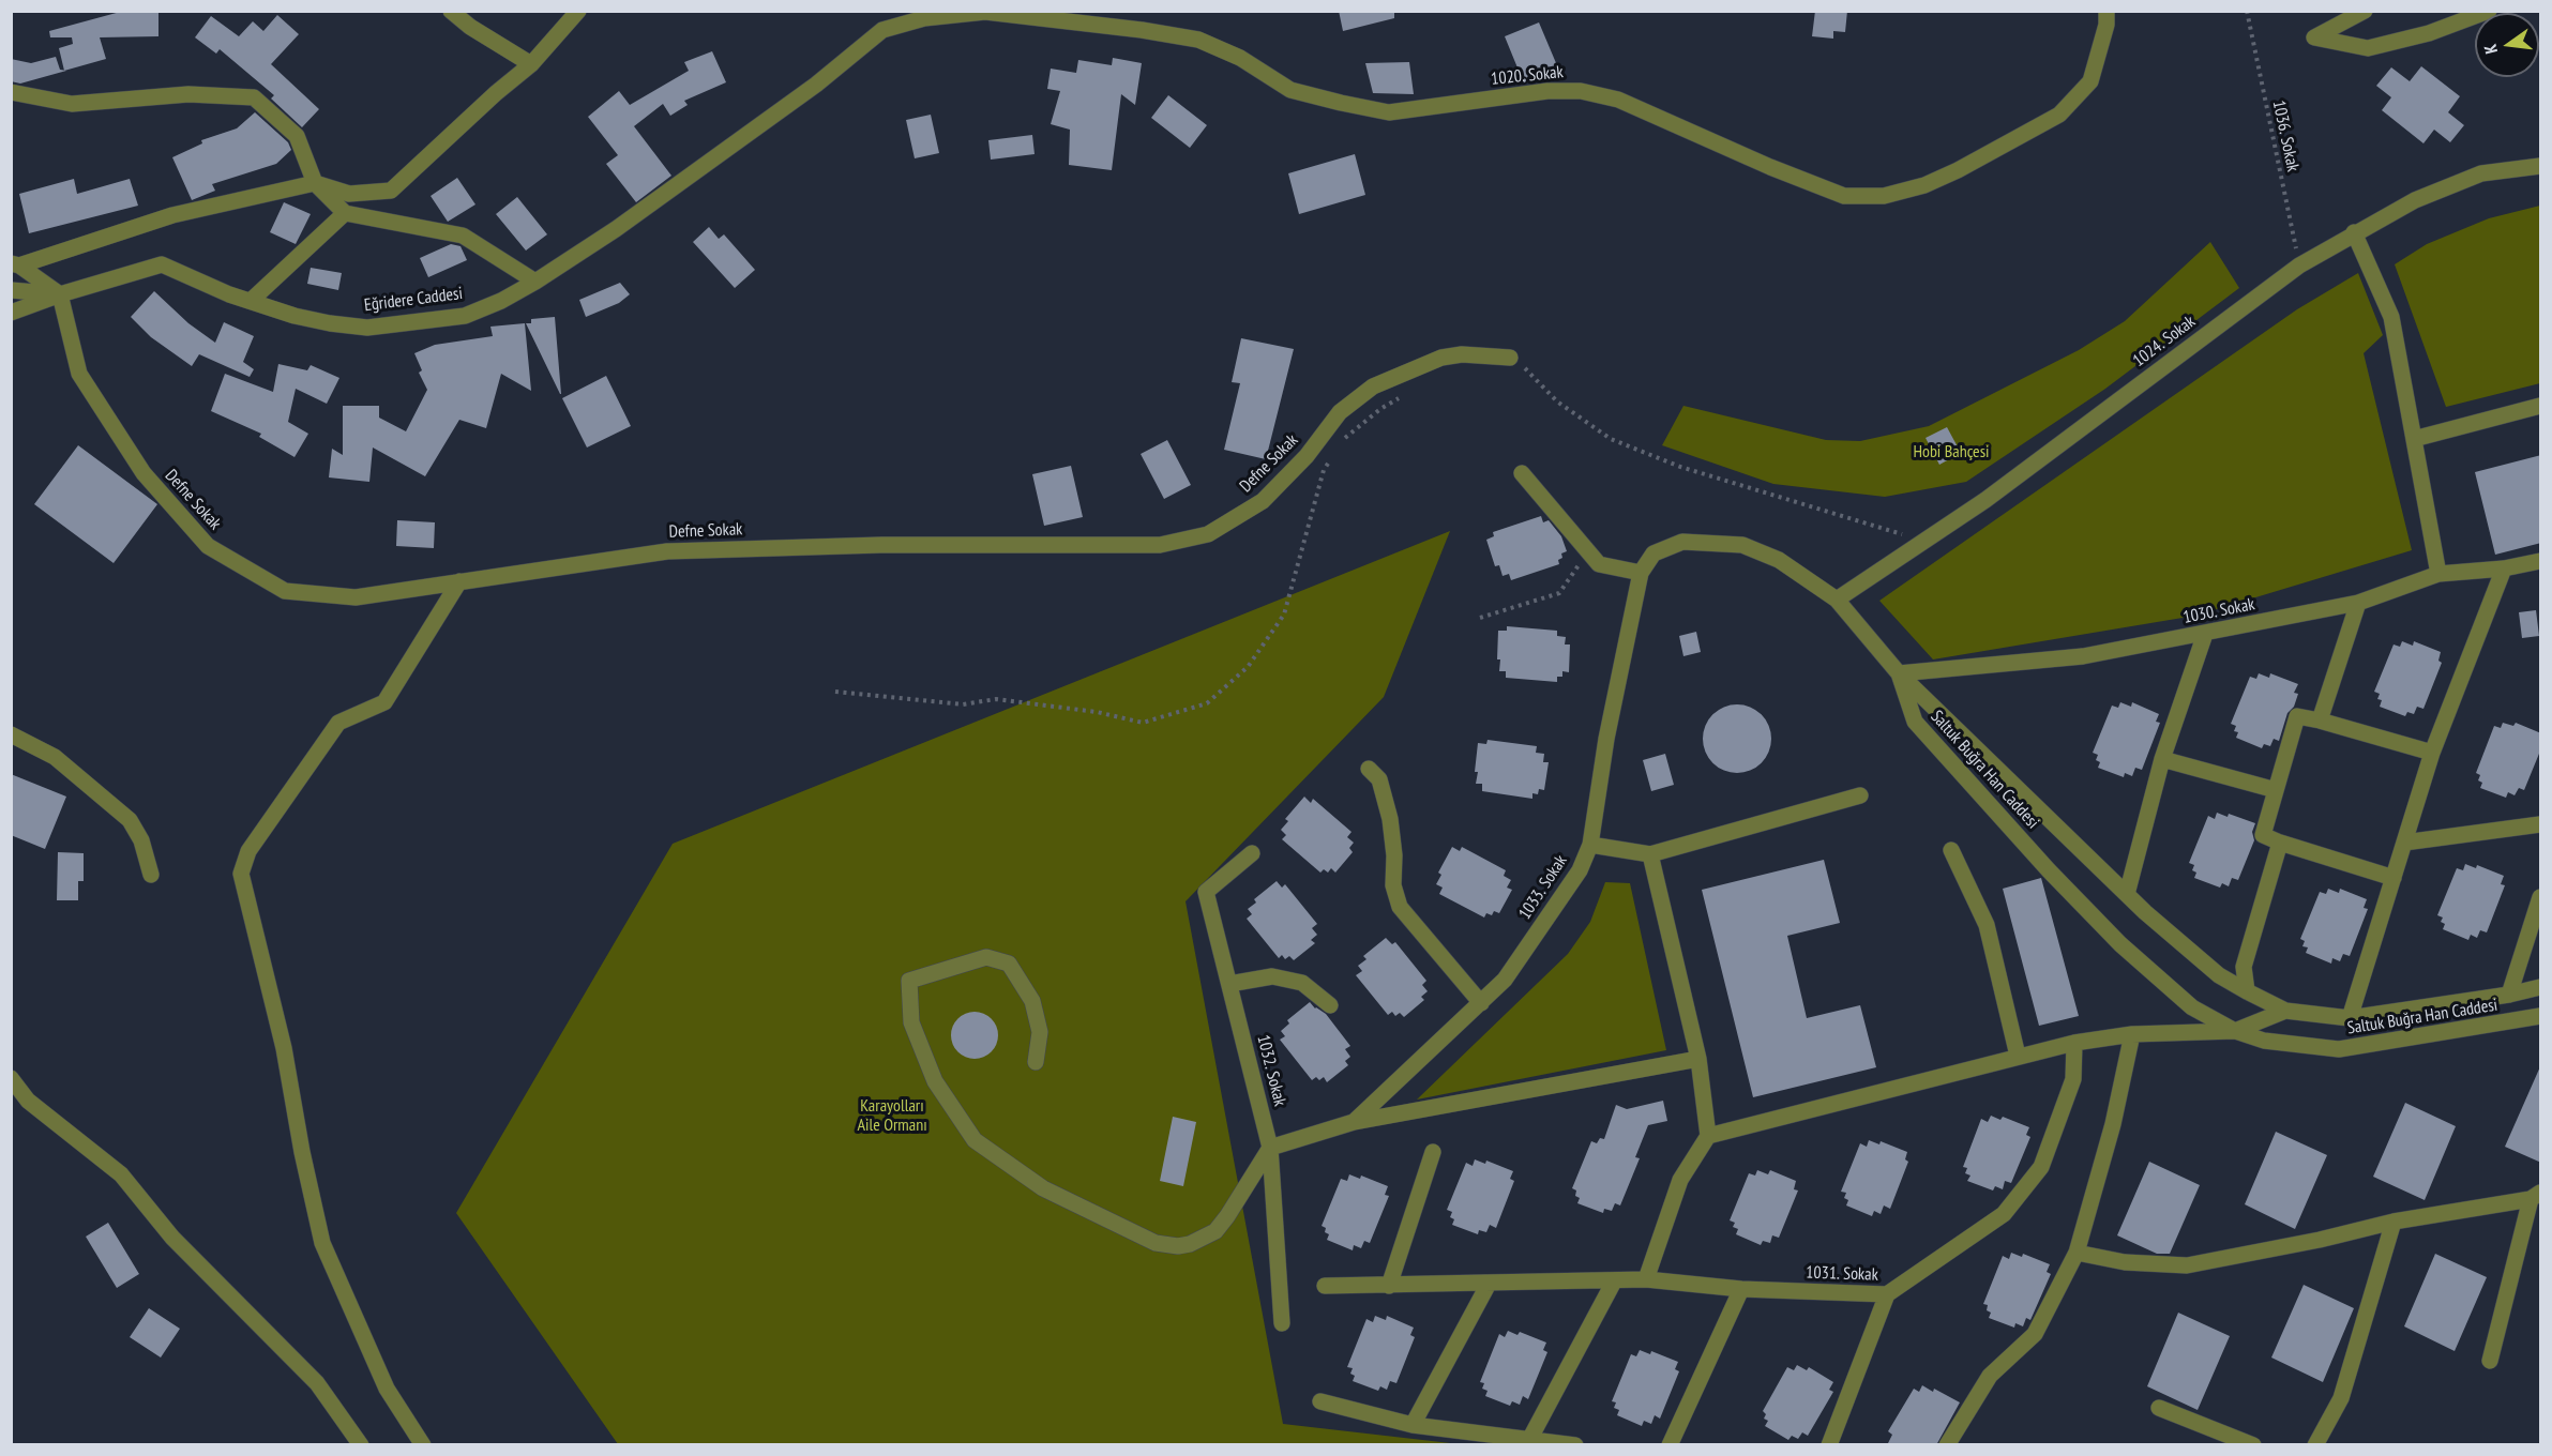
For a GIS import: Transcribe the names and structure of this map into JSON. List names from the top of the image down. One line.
{"streets":{"street":["1020. Sokak","Eğridere Caddesi","1024. Sokak","Defne Sokak","1030. Sokak","Saltuk Buğra Han Caddesi","1033. Sokak","1032. Sokak","1031. Sokak"],"path":["1036. Sokak"]},"crossings":[["1020. Sokak","Eğridere Caddesi"],["1036. Sokak","1024. Sokak"],["Eğridere Caddesi","Defne Sokak"],["1030. Sokak","Saltuk Buğra Han Caddesi"],["1033. Sokak","1032. Sokak"]],"parks":["Hobi Bahçesi","Karayolları Aile Ormanı"],"north":"left"}
